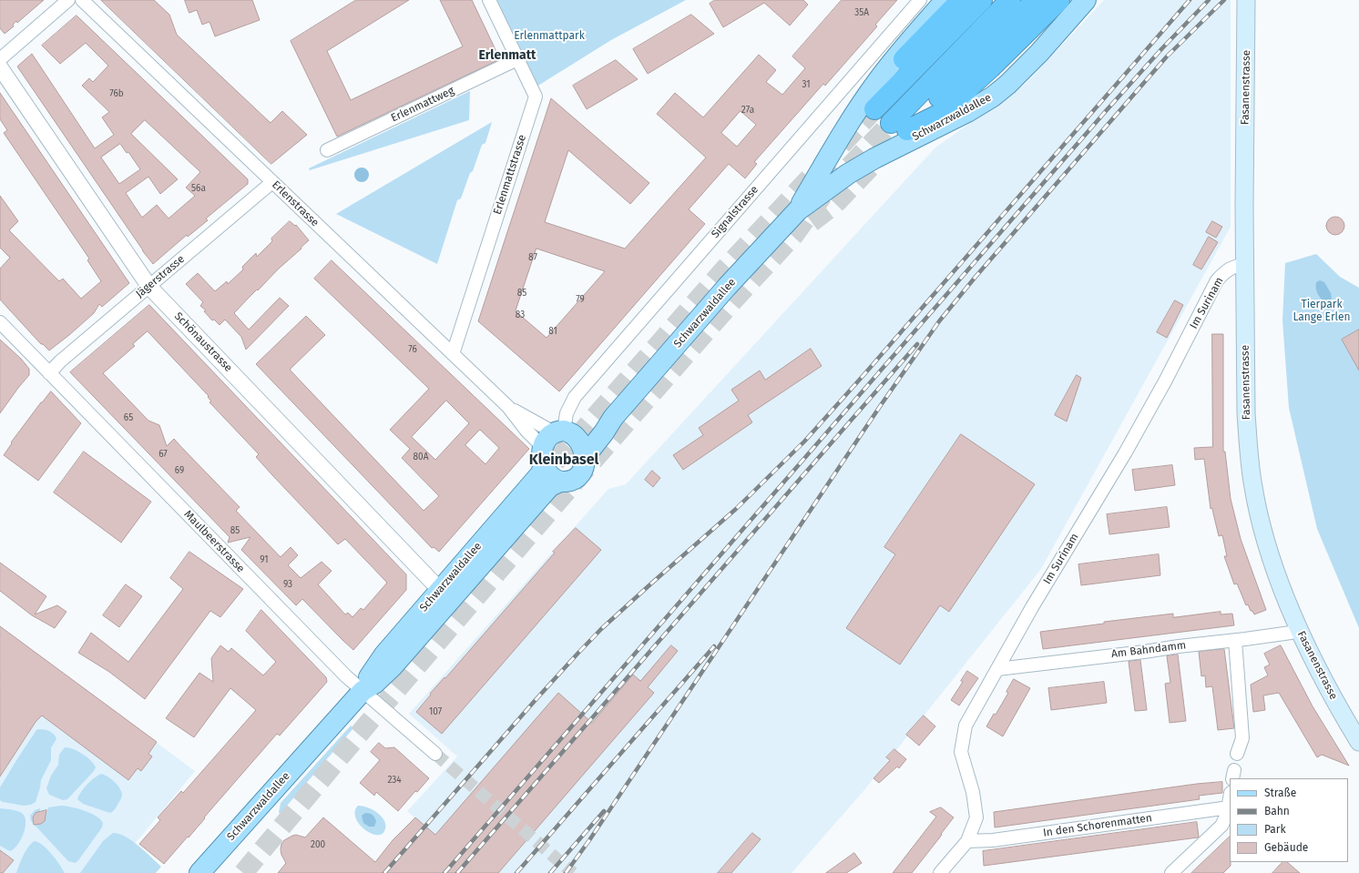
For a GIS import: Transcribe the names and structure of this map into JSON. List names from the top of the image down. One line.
{"streets":{"main road":["Fasanenstrasse","Schwarzwaldallee"],"street":["Erlenmattweg","Erlenmattstrasse","Erlenstrasse","Signalstrasse","Jägerstrasse","Im Surinam","Schönaustrasse","Maulbeerstrasse","Am Bahndamm","In den Schorenmatten"]},"crossings":[["Fasanenstrasse","Im Surinam"],["Fasanenstrasse","Am Bahndamm"],["Erlenmattweg","Erlenmattstrasse"],["Schwarzwaldallee","Erlenstrasse"],["Schwarzwaldallee","Signalstrasse"],["Schwarzwaldallee","Schönaustrasse"],["Schwarzwaldallee","Maulbeerstrasse"],["Erlenmattstrasse","Erlenstrasse"],["Erlenstrasse","Signalstrasse"],["Erlenstrasse","Jägerstrasse"],["Jägerstrasse","Schönaustrasse"],["Jägerstrasse","Maulbeerstrasse"],["Im Surinam","Am Bahndamm"],["Im Surinam","In den Schorenmatten"]],"districts":["Erlenmatt","Kleinbasel"],"parks":["Erlenmattpark","Tierpark Lange Erlen"],"house_numbers":["35A","31","76b","27a","56a","87","85","79","83","81","76","65","67","80A","69","85","91","93","107","234","200"],"legend":["Straße","Bahn","Park","Gebäude"]}
